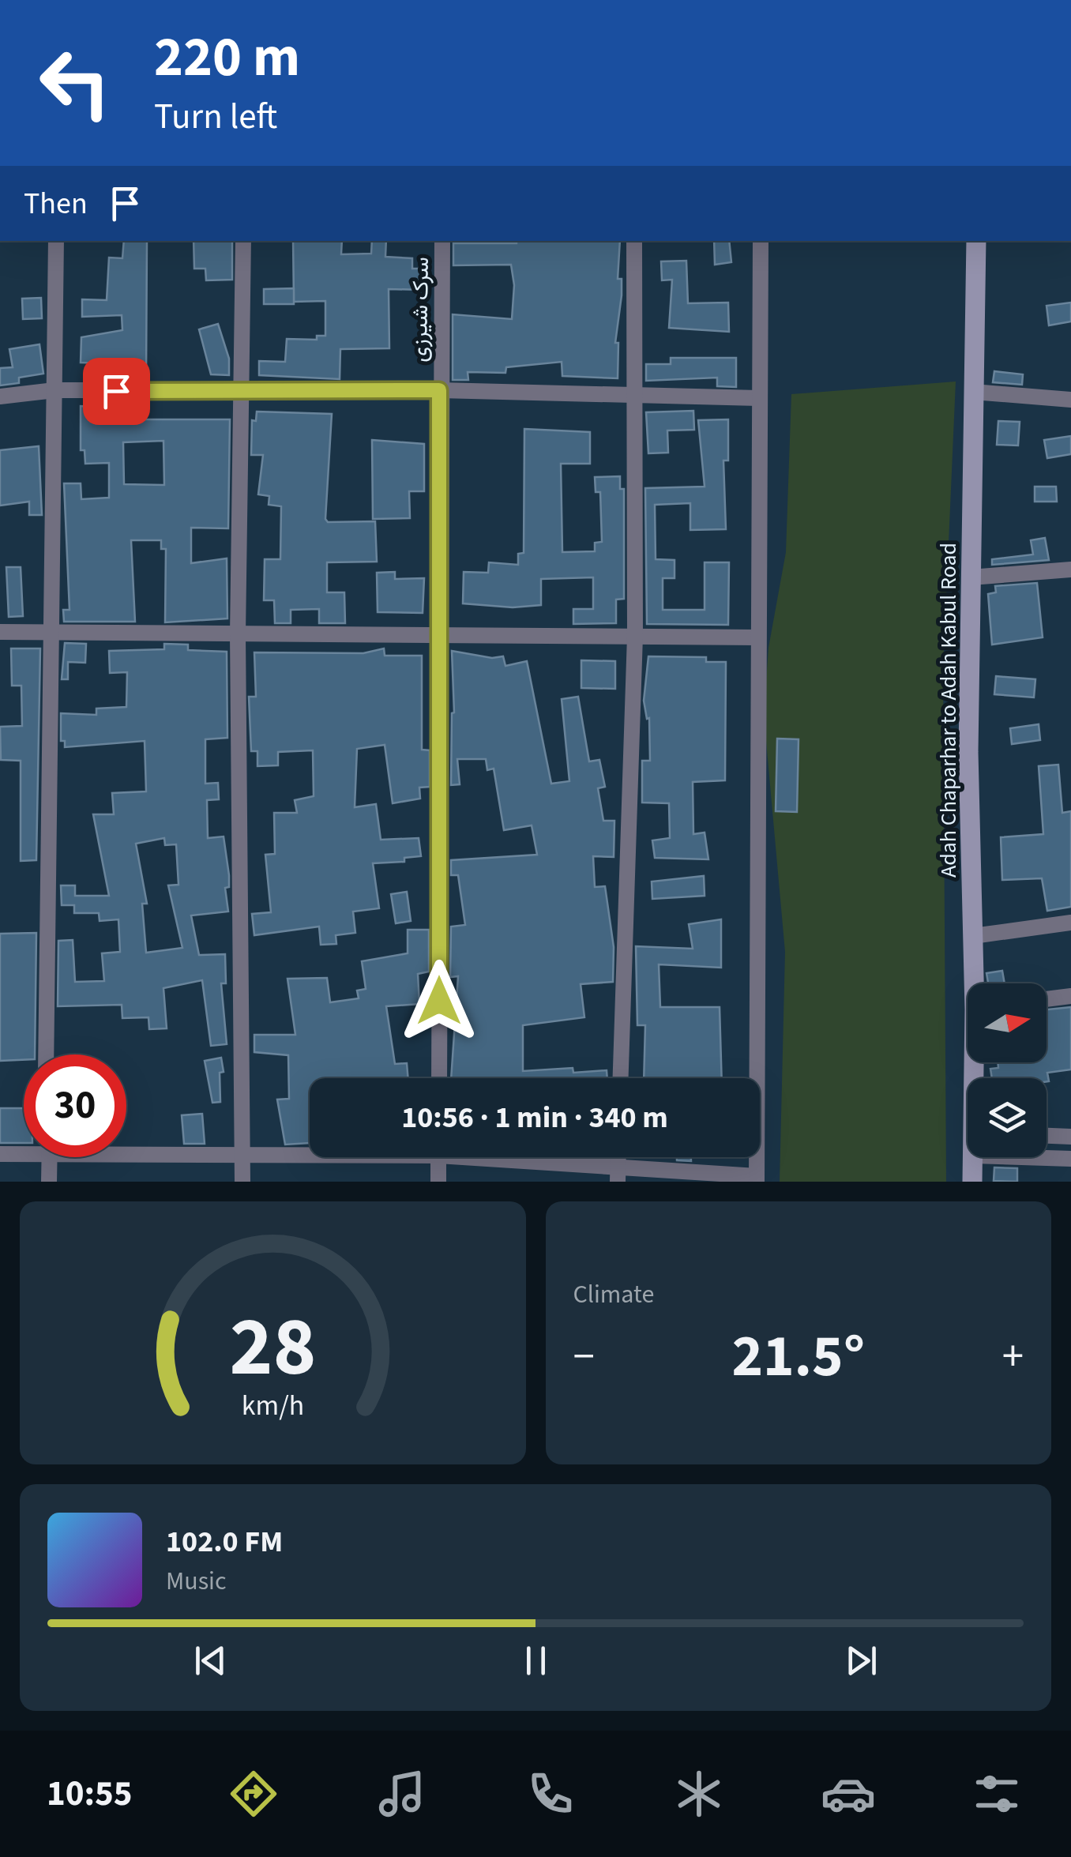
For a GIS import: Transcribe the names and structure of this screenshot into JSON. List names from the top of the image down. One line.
{"streets":{"main road":["Adah Chaparhar to Adah Kabul Road"],"street":["سرک شیرزی"]},"north":"right","page":{"turn":["220 m","Turn left"],"then":"Then","limit":"30","trip":"10:56 · 1 min · 340 m","tile":"Climate","heat":["−","21.5°","+"],"song":["102.0 FM","Music"],"tabs":"10:55","gauge":["28","km/h"]}}
